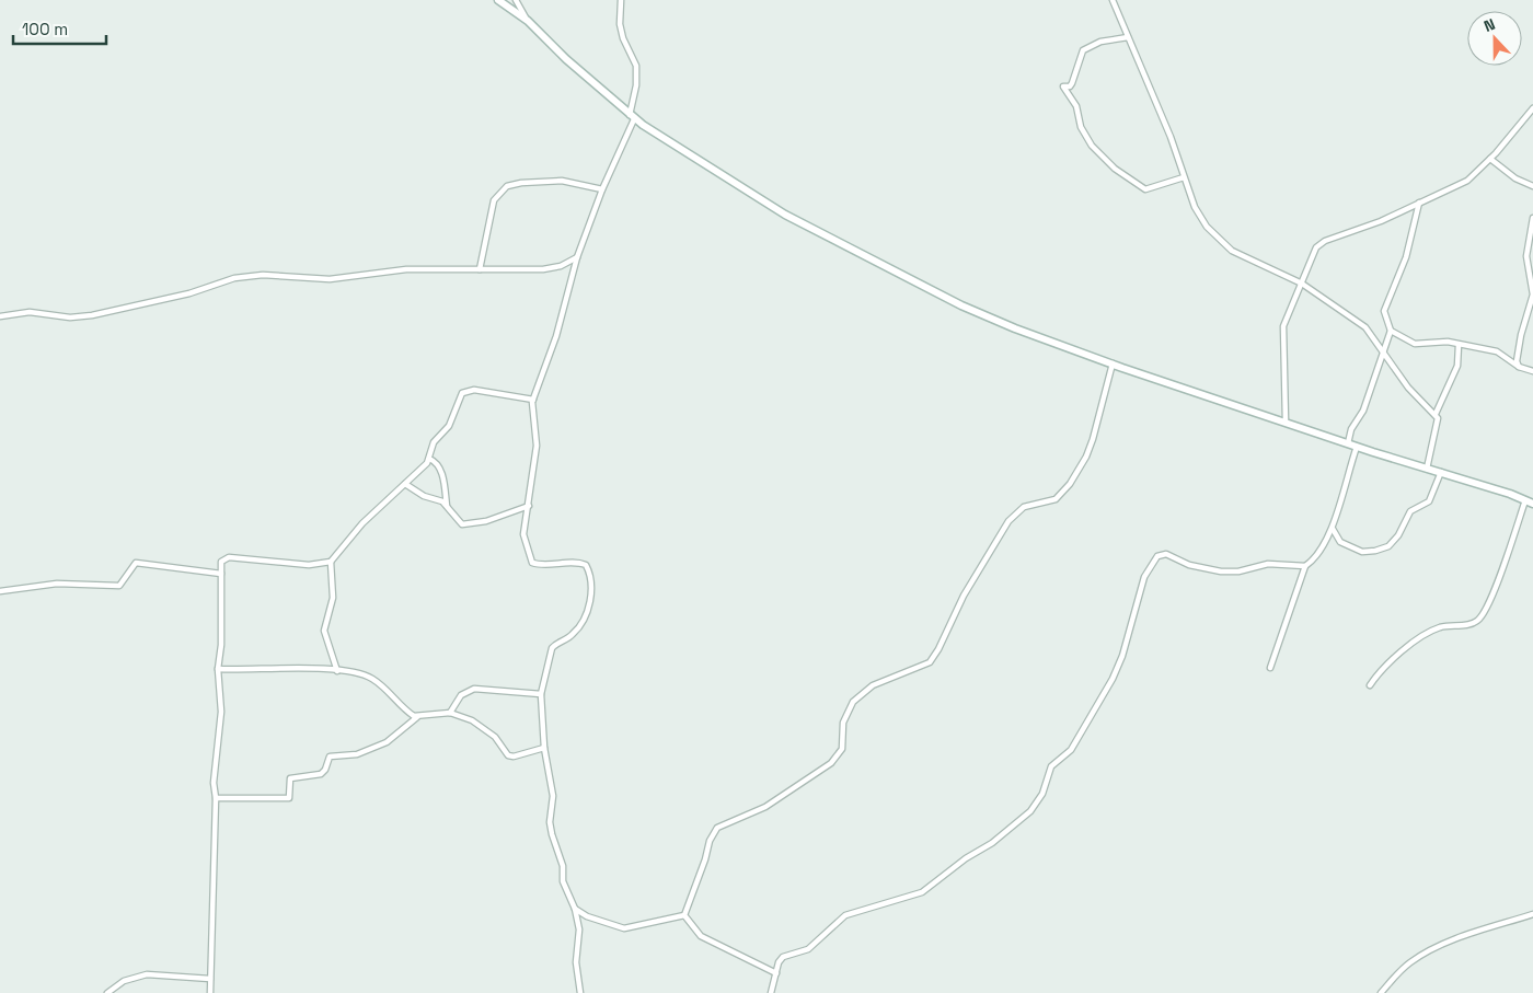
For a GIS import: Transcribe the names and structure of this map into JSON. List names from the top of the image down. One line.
{"scale_bar":"100 m","north":"top"}
